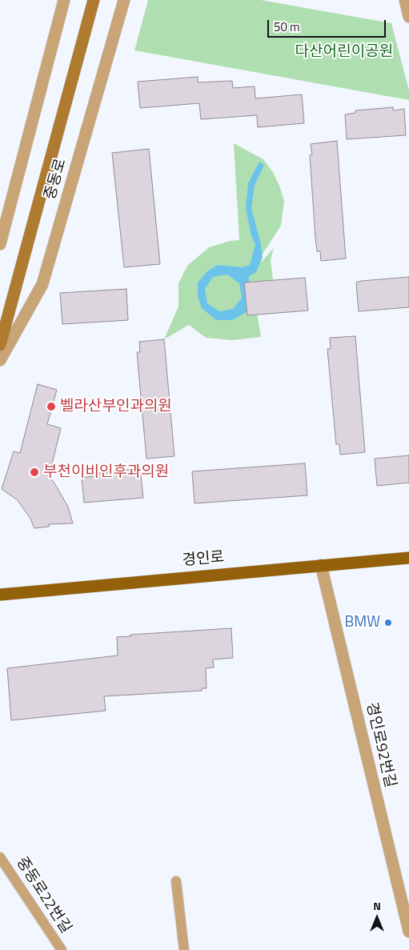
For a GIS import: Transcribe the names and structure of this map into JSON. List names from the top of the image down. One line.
{"streets":{"main road":["경인로"],"street":["중동로","경인로92번길"],"lane":["중동로22번길"]},"crossings":[["경인로","경인로92번길"]],"parks":["다산어린이공원"],"places":["벨라산부인과의원","부천이비인후과의원","BMW"],"scale_bar":"50 m","north":"top"}
